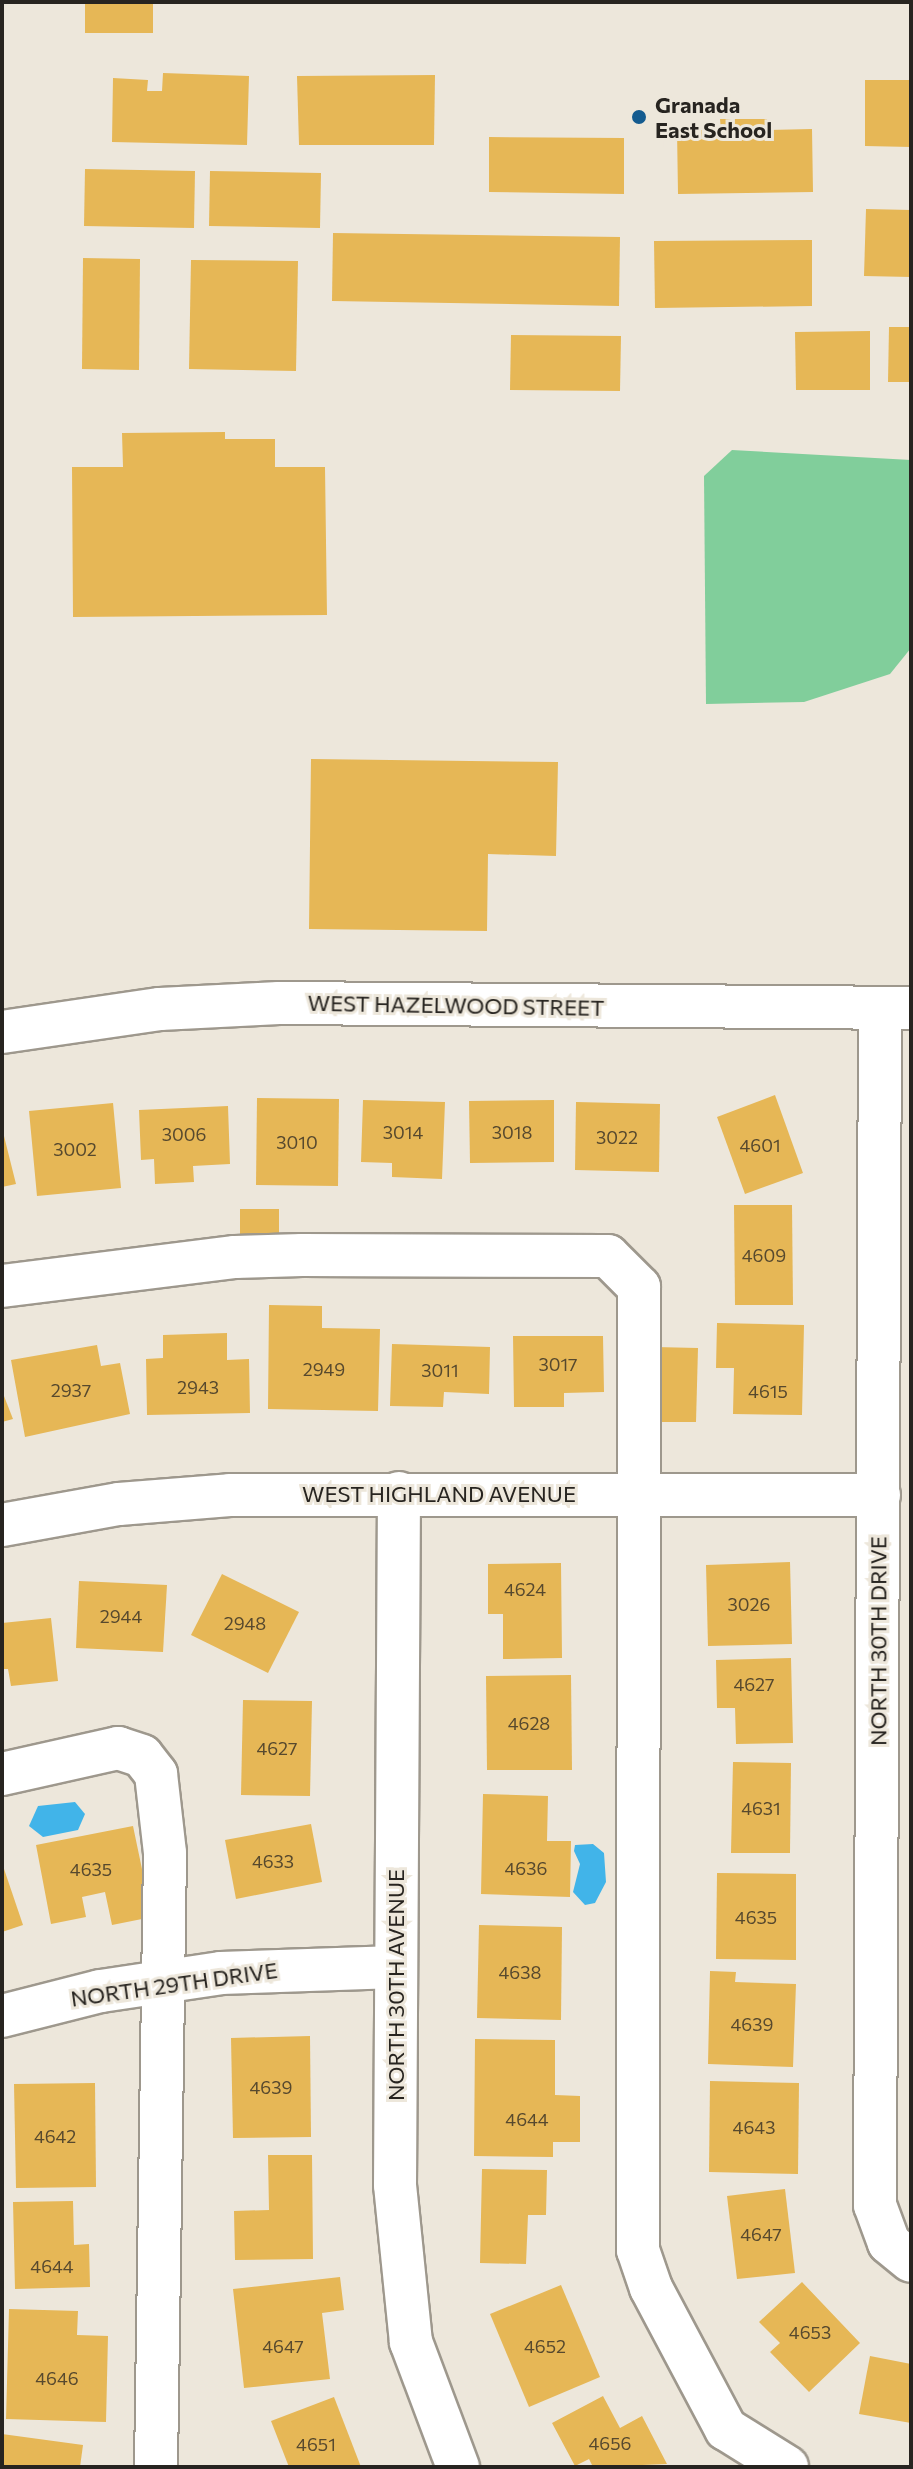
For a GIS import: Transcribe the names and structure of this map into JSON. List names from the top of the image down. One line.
{"streets":{"street":["WEST HAZELWOOD STREET","WEST HIGHLAND AVENUE","NORTH 30TH DRIVE","NORTH 29TH DRIVE","NORTH 30TH AVENUE"]},"crossings":[["WEST HAZELWOOD STREET","NORTH 30TH DRIVE"],["WEST HIGHLAND AVENUE","NORTH 30TH DRIVE"],["WEST HIGHLAND AVENUE","NORTH 30TH AVENUE"],["NORTH 29TH DRIVE","NORTH 30TH AVENUE"]],"places":["Granada East School"],"house_numbers":["3014","3018","3006","3022","3010","4601","3002","4609","3017","2949","3011","2943","2937","4615","4624","3026","2944","2948","4627","4628","4627","4631","4633","4636","4635","4635","4638","4639","4639","4644","4643","4642","4647","4644","4653","4647","4652","4646","4656","4651"]}
